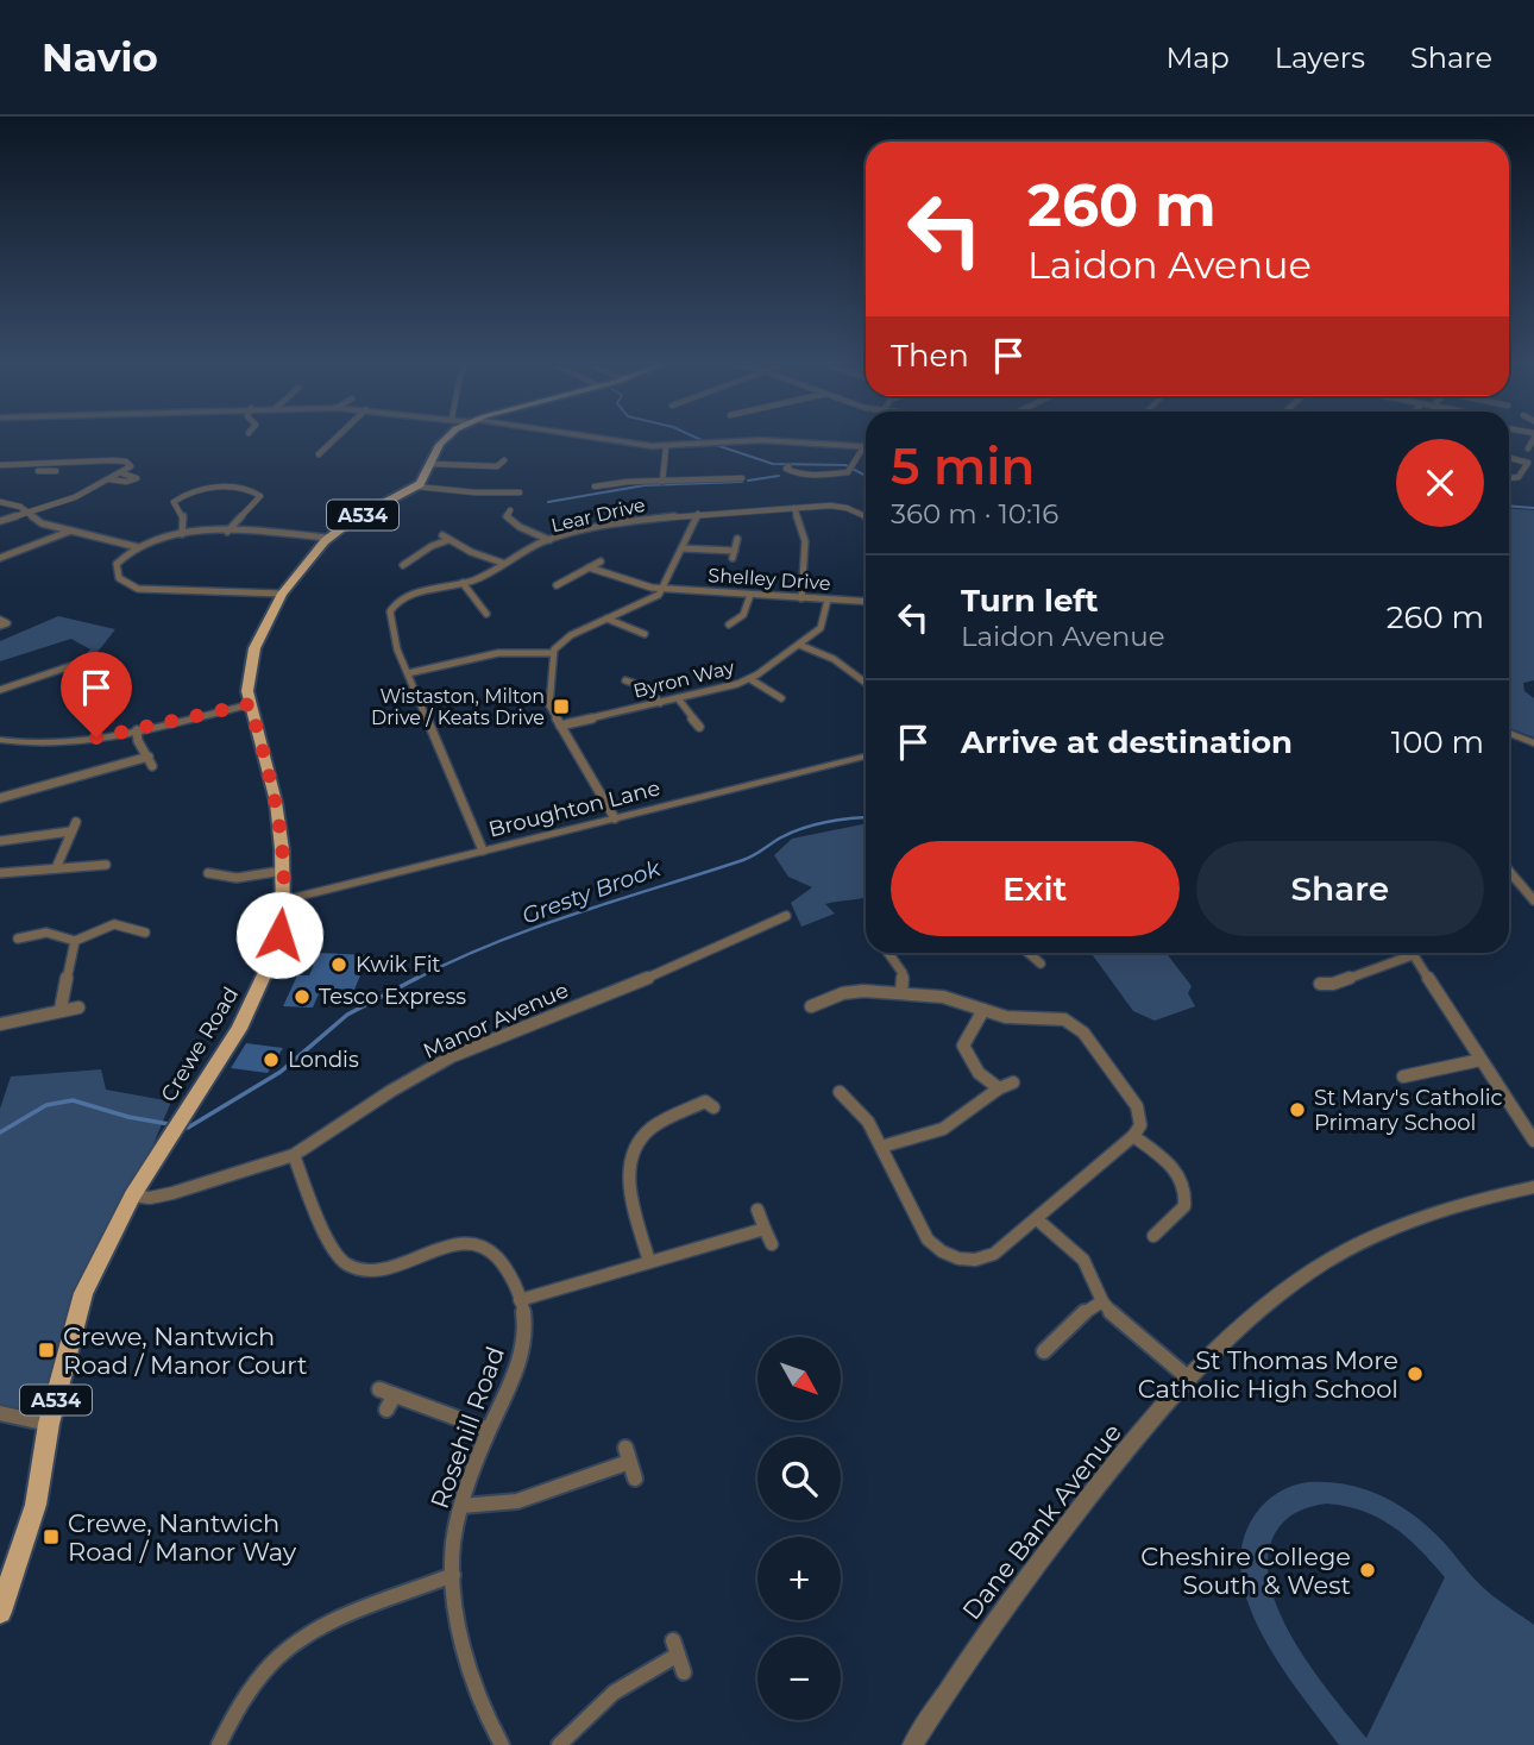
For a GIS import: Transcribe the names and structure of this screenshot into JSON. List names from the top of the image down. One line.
{"streets":{"main road":["A534","Crewe Road"],"street":["Lear Drive","Shelley Drive","Byron Way","Broughton Lane","Manor Avenue","Rosehill Road","Dane Bank Avenue"]},"crossings":[["A534","Manor Avenue"],["A534","Crewe Road"],["Shelley Drive","Byron Way"],["Broughton Lane","Crewe Road"],["Manor Avenue","Crewe Road"],["Manor Avenue","Rosehill Road"]],"water":["Gresty Brook"],"places":{"transit":["Wistaston, Milton Drive / Keats Drive","Crewe, Nantwich Road / Manor Court","Crewe, Nantwich Road / Manor Way"],"other":["Kwik Fit","Tesco Express","Londis","St Mary's Catholic Primary School","St Thomas More Catholic High School","Cheshire College South & West"]},"north":"bottom right","page":{"header":"Navio","nav":["Map","Layers","Share"],"turn":["260 m","Laidon Avenue"],"then":"Then","heading":["5 min","360 m · 10:16"],"list":[{"name":"Turn left","note":"Laidon Avenue","value":"260 m"},{"name":"Arrive at destination","value":"100 m"}],"buttons":["Exit","Share"],"map_buttons":["+","−"]}}
